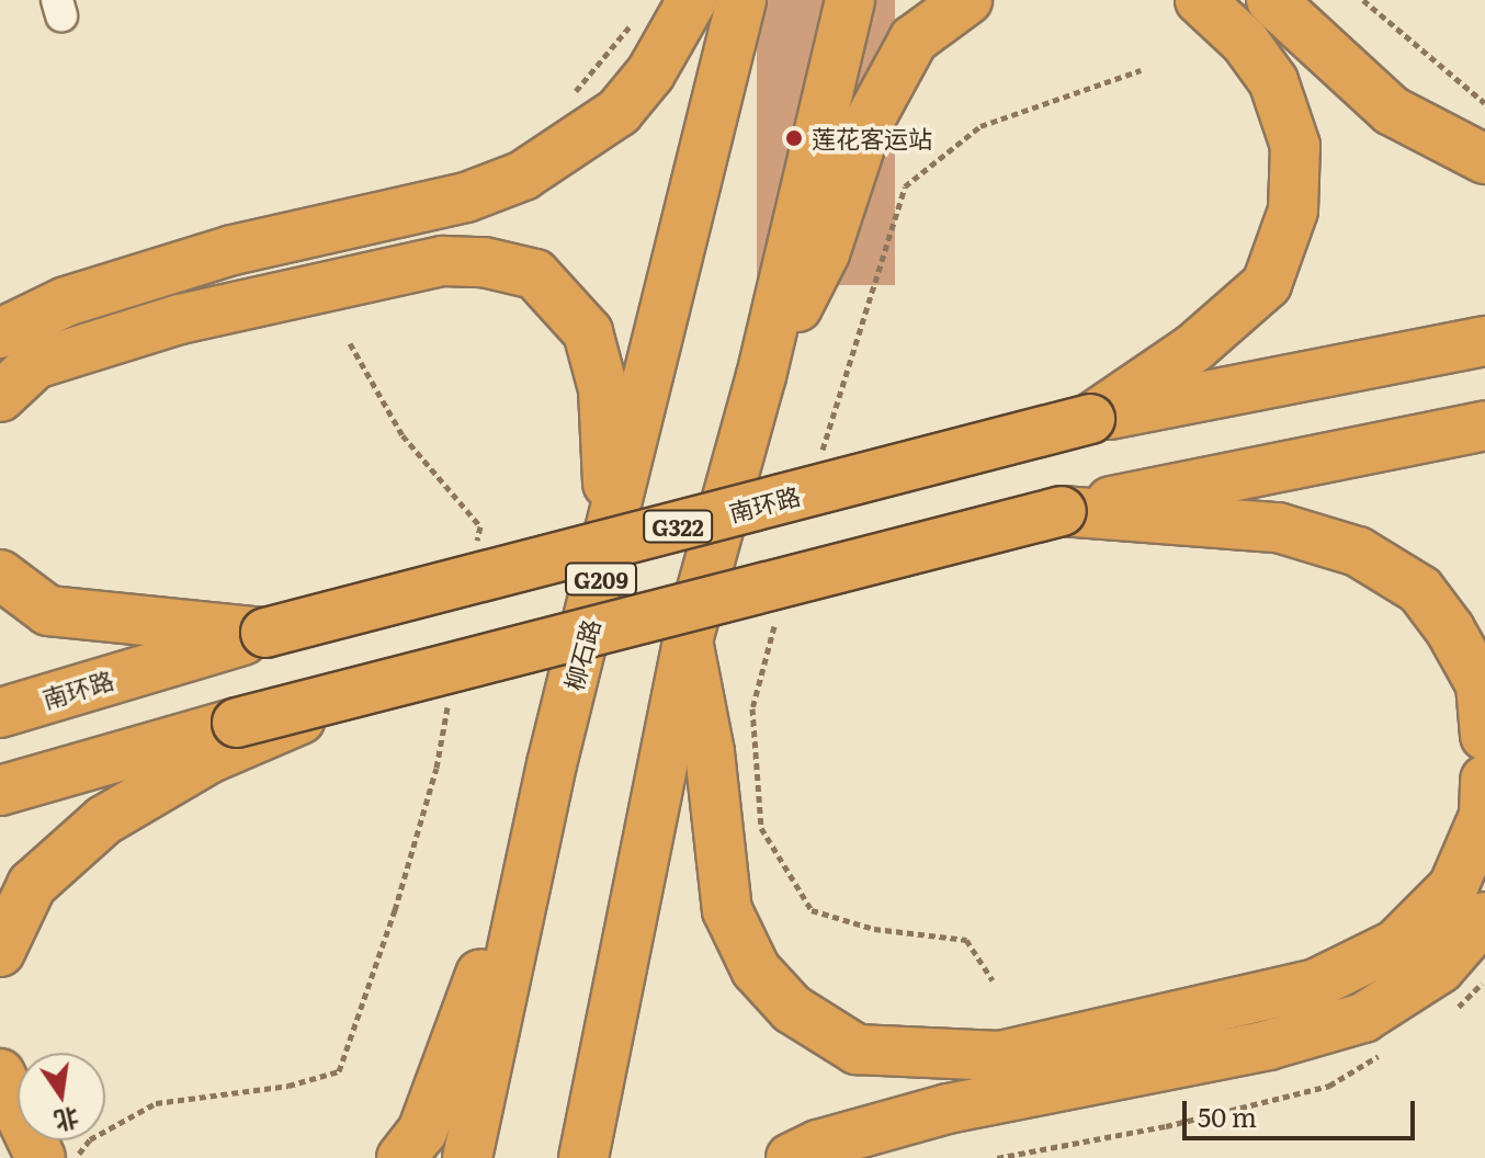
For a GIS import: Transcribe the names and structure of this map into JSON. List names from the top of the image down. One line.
{"streets":{"highway":["南环路","G322","G209","柳石路"]},"places":["莲花客运站"],"scale_bar":"50 m","north":"bottom"}
